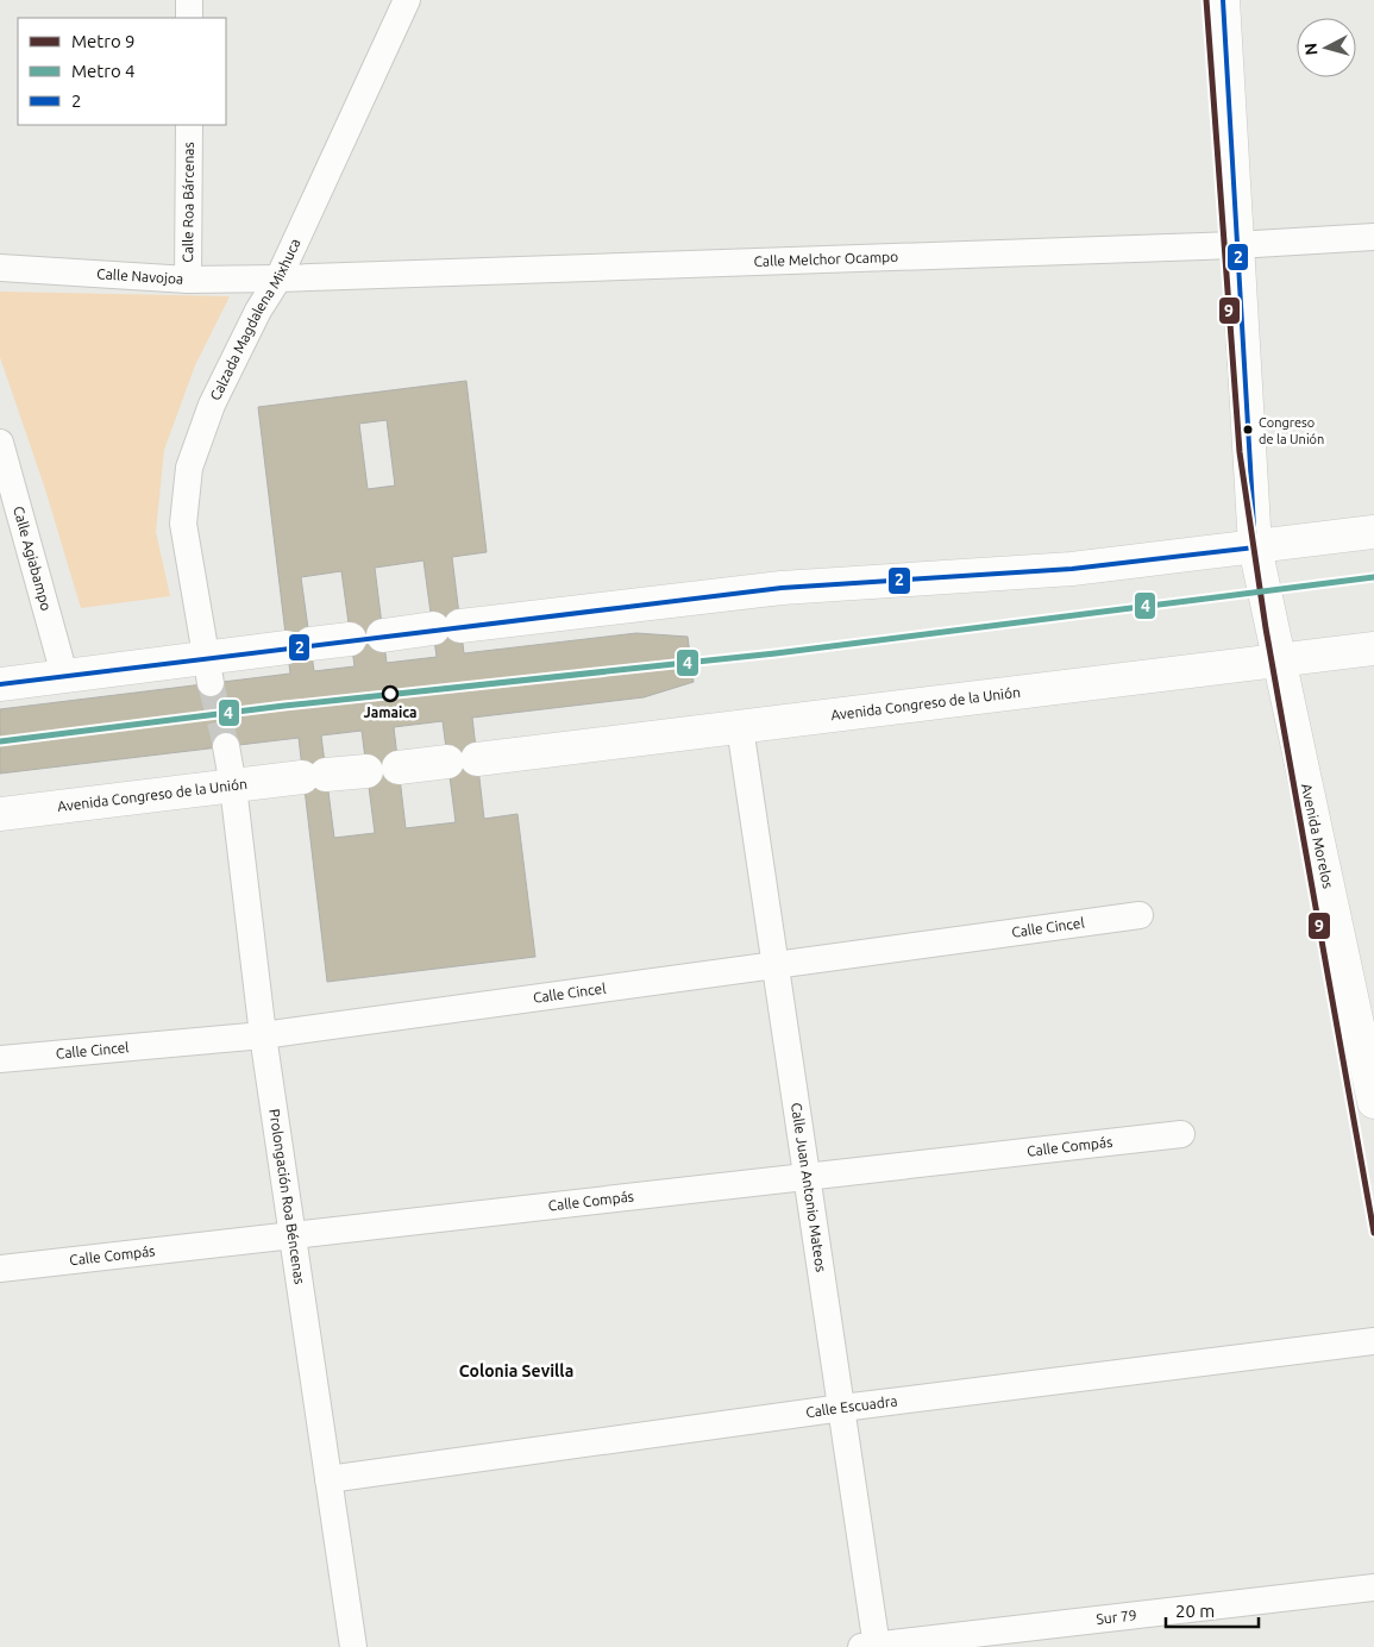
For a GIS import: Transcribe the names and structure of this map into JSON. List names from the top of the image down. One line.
{"streets":{"main road":["Avenida Congreso de la Unión","Avenida Morelos"],"street":["Calle Roa Bárcenas","Calle Melchor Ocampo","Calle Navojoa","Calzada Magdalena Mixhuca","Calle Agiabampo","Calle Cincel","Calle Compás","Calle Juan Antonio Mateos","Prolongación Roa Béncenas","Calle Escuadra","Sur 79"]},"crossings":[["Calle Roa Bárcenas","Calle Navojoa"],["Calle Melchor Ocampo","Calle Navojoa"],["Calle Melchor Ocampo","Calzada Magdalena Mixhuca"],["Calle Melchor Ocampo","Avenida Morelos"],["Calle Navojoa","Calzada Magdalena Mixhuca"],["Avenida Congreso de la Unión","Avenida Morelos"],["Avenida Congreso de la Unión","Calle Juan Antonio Mateos"],["Avenida Congreso de la Unión","Prolongación Roa Béncenas"],["Calle Cincel","Calle Juan Antonio Mateos"],["Calle Cincel","Prolongación Roa Béncenas"],["Calle Compás","Calle Juan Antonio Mateos"],["Calle Compás","Prolongación Roa Béncenas"],["Calle Juan Antonio Mateos","Calle Escuadra"],["Calle Juan Antonio Mateos","Sur 79"],["Prolongación Roa Béncenas","Calle Escuadra"]],"districts":["Colonia Sevilla"],"places":["Congreso de la Unión","Jamaica"],"lines":["metro line 9","transit line 2","metro line 4"],"legend":["Metro 9","Metro 4","2"],"scale_bar":"20 m","north":"left"}
